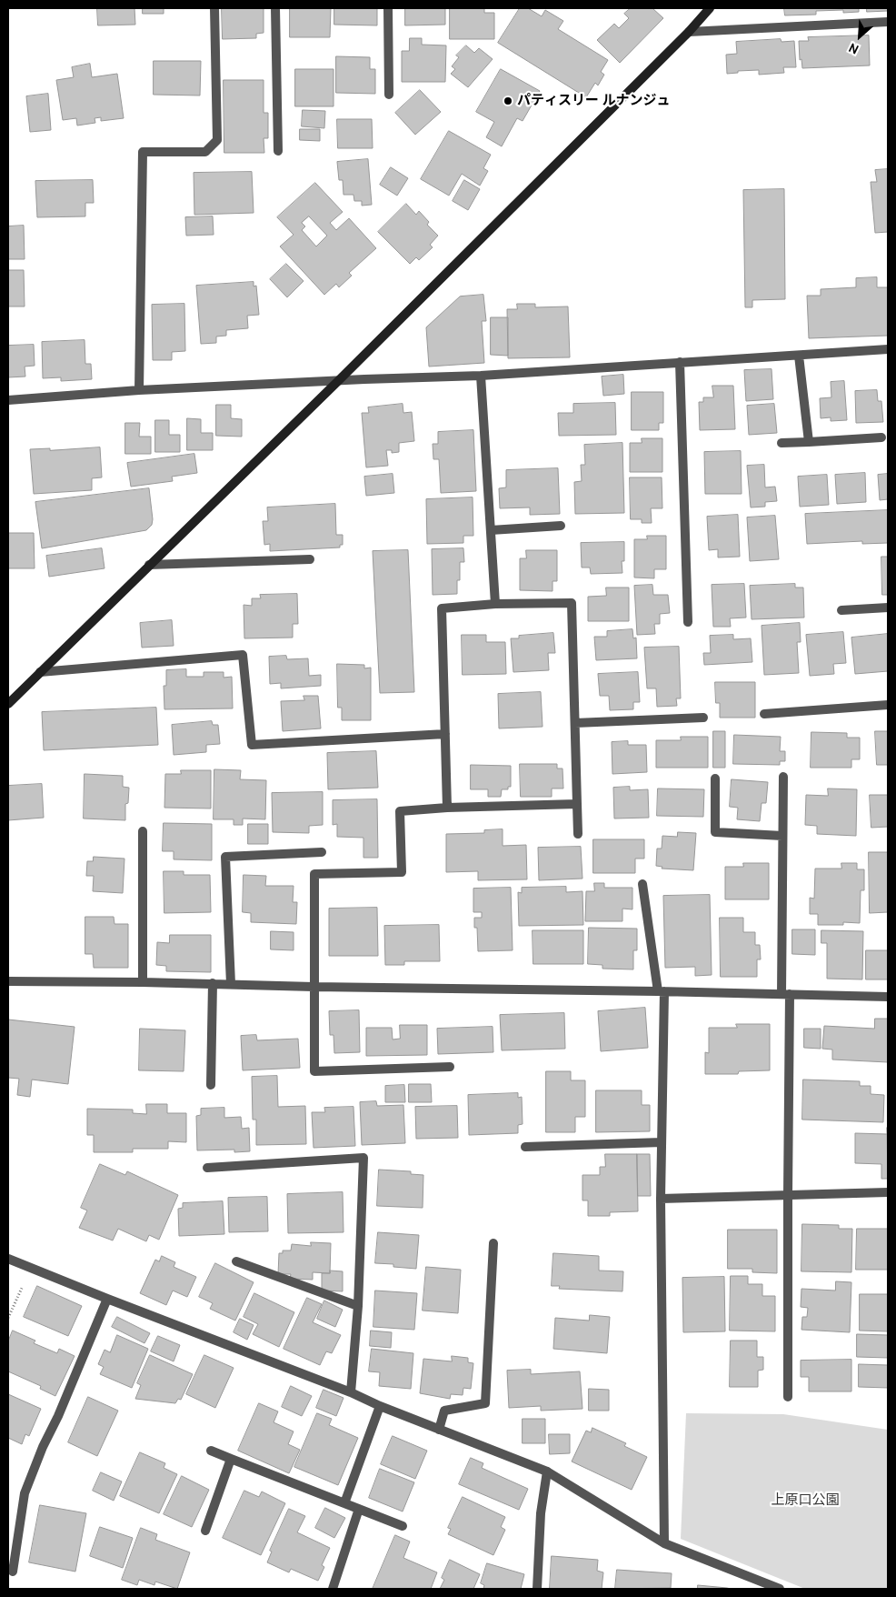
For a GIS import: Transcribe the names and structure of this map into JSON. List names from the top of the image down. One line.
{"parks":["上原口公園"],"places":["パティスリー ルナンジュ"],"north":"bottom left"}
